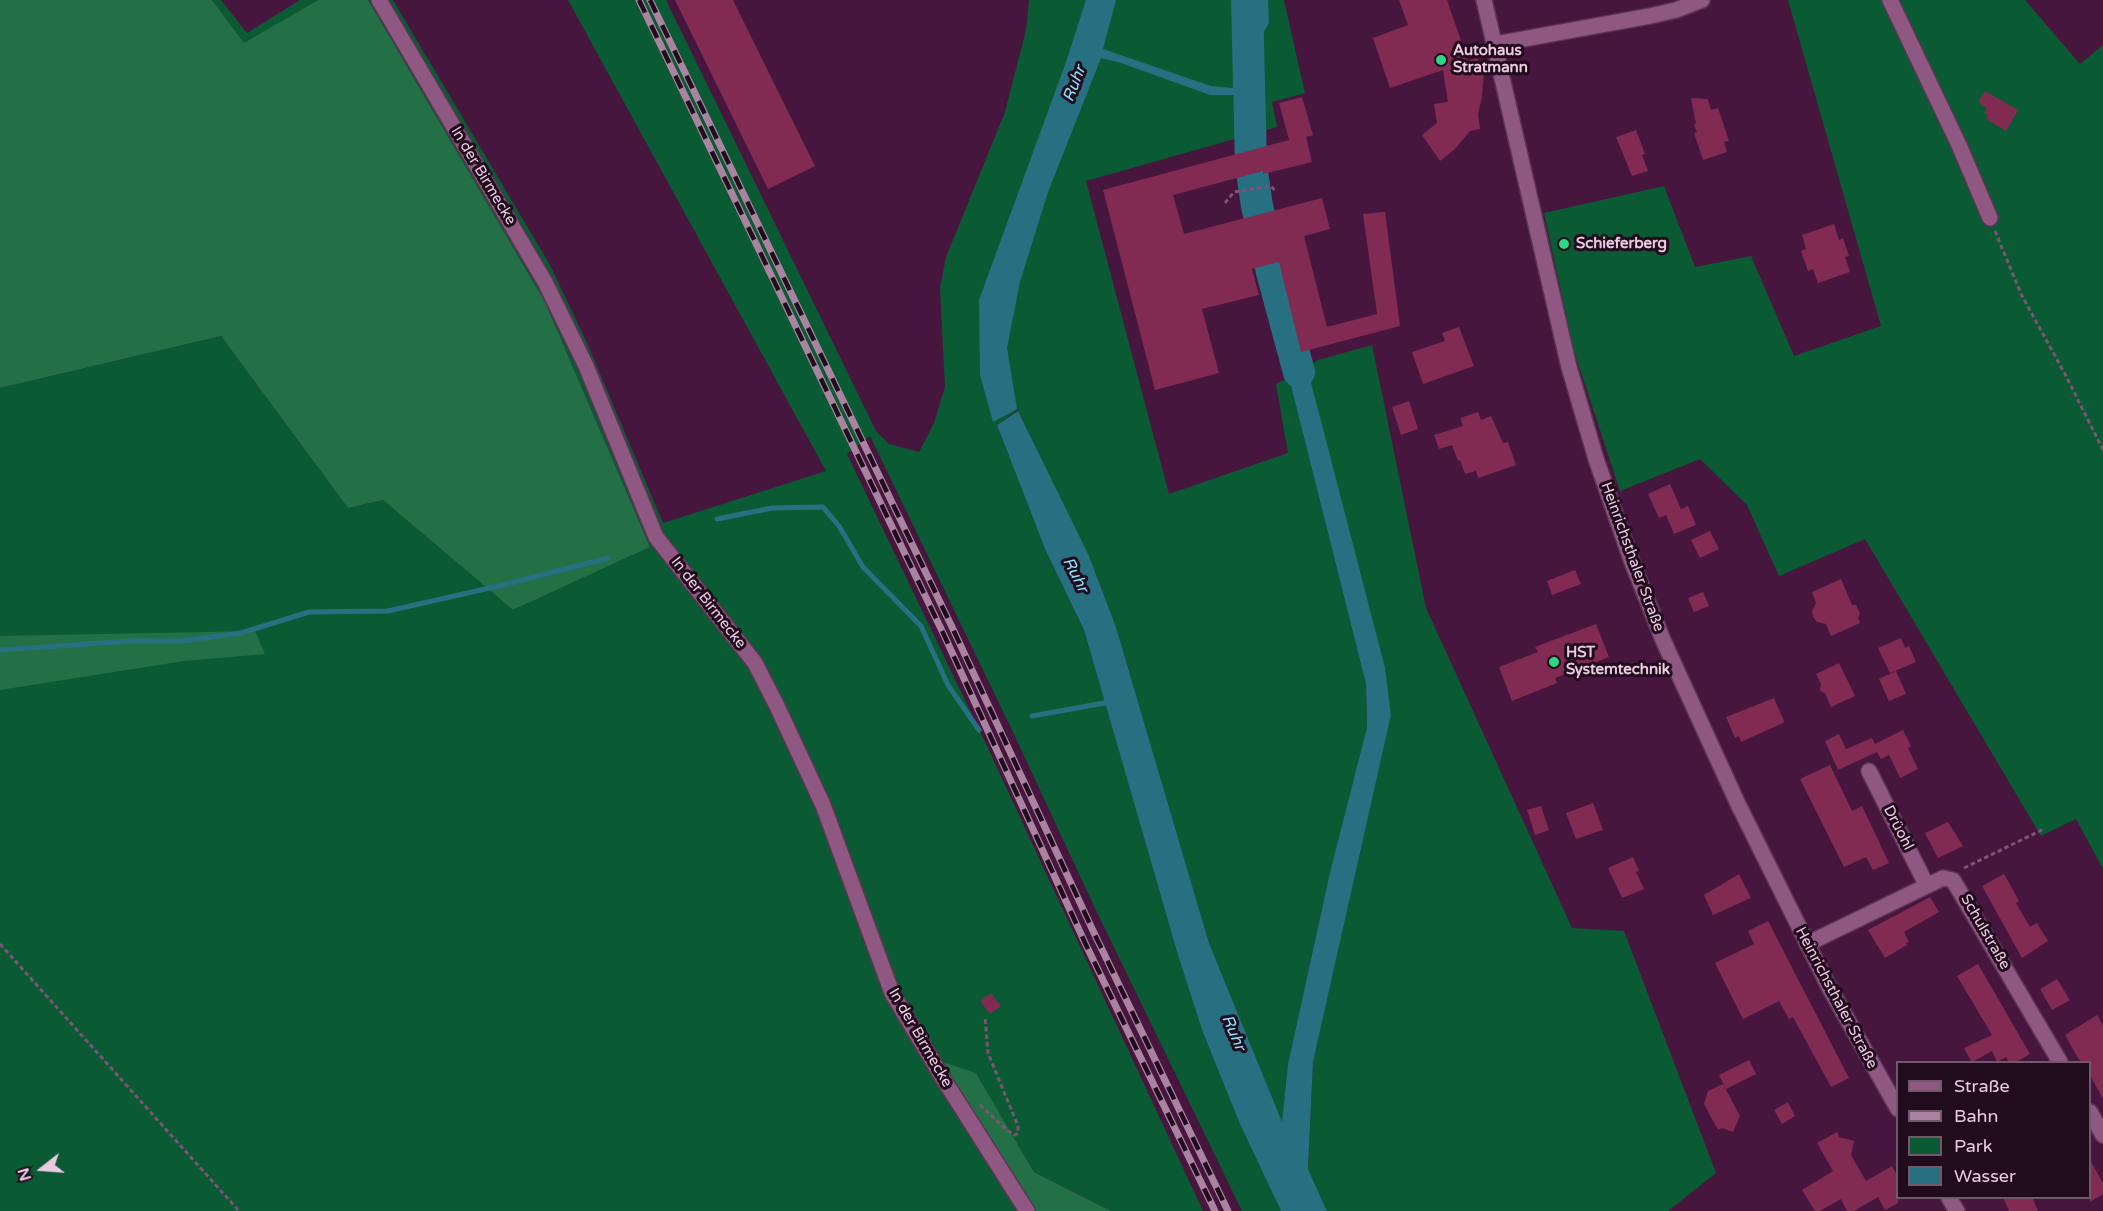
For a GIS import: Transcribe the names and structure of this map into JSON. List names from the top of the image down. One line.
{"streets":{"street":["In der Birmecke","Heinrichsthaler Straße","Drüohl","Schulstraße"]},"water":["Ruhr"],"places":["Autohaus Stratmann","Schieferberg","HST Systemtechnik"],"legend":["Straße","Bahn","Park","Wasser"],"north":"left"}
